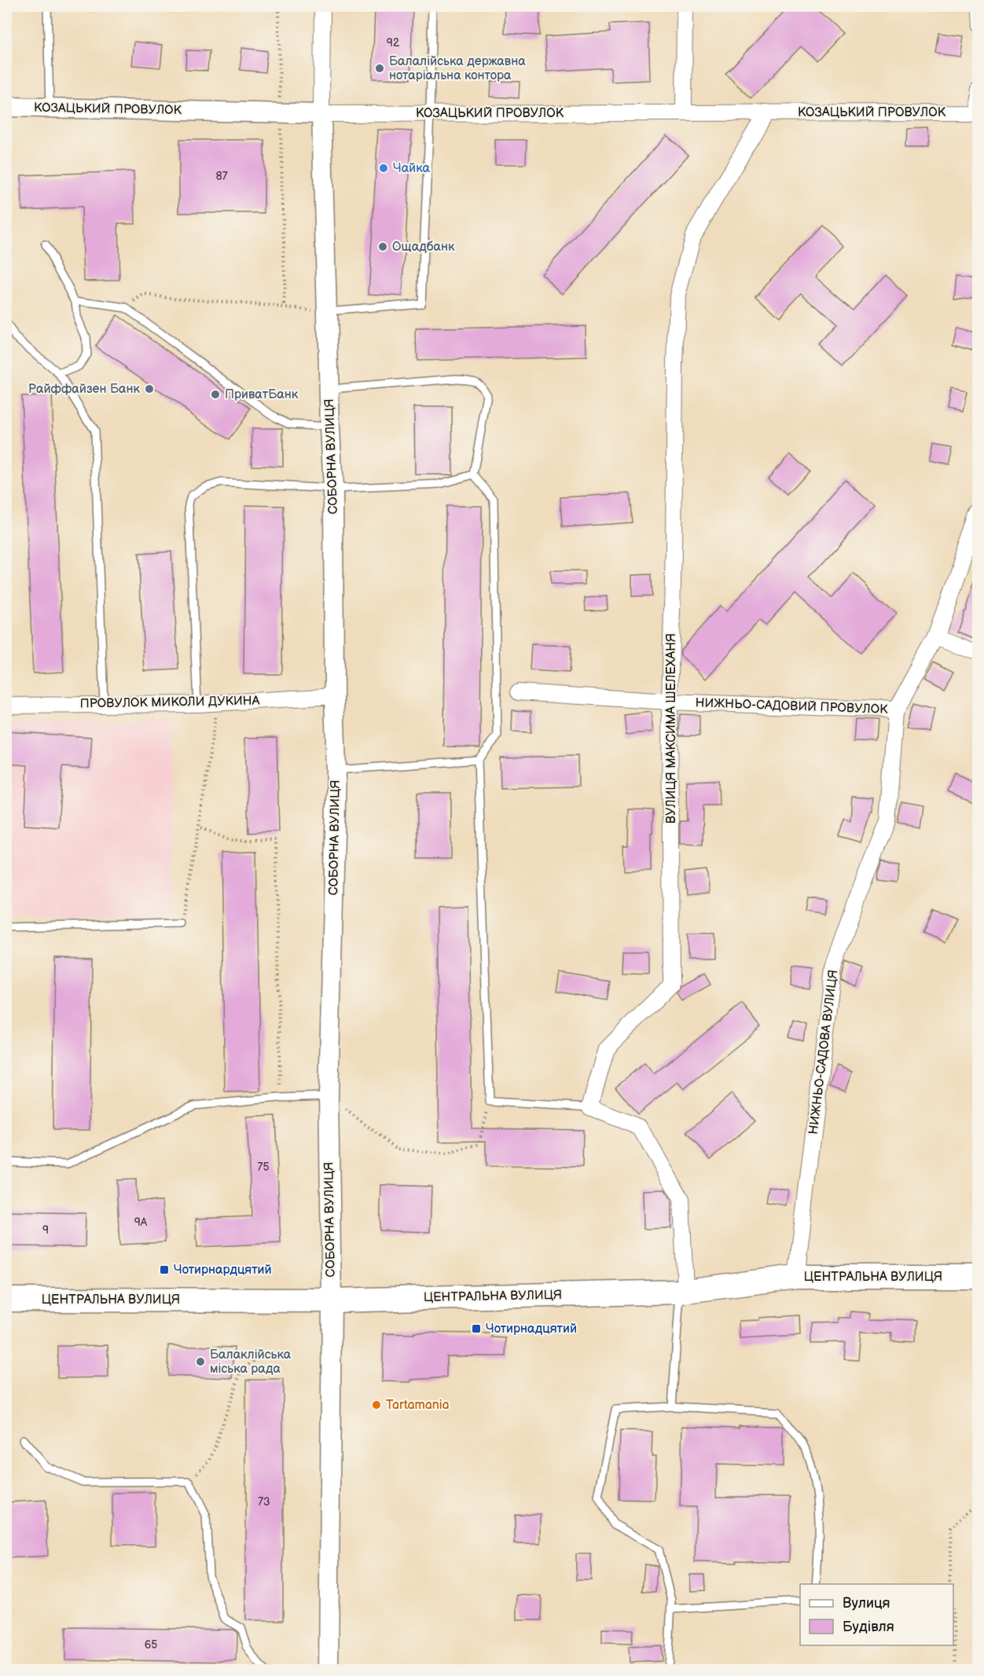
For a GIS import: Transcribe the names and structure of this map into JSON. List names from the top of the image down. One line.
{"streets":{"main road":["ЦЕНТРАЛЬНА ВУЛИЦЯ"],"street":["КОЗАЦЬКИЙ ПРОВУЛОК","СОБОРНА ВУЛИЦЯ","ПРОВУЛОК МИКОЛИ ДУКИНА","НИЖНЬО-САДОВИЙ ПРОВУЛОК","ВУЛИЦЯ МАКСИМА ШЕЛЕХАНЯ","НИЖНЬО-САДОВА ВУЛИЦЯ"]},"crossings":[["КОЗАЦЬКИЙ ПРОВУЛОК","СОБОРНА ВУЛИЦЯ"],["КОЗАЦЬКИЙ ПРОВУЛОК","ВУЛИЦЯ МАКСИМА ШЕЛЕХАНЯ"],["СОБОРНА ВУЛИЦЯ","ПРОВУЛОК МИКОЛИ ДУКИНА"],["СОБОРНА ВУЛИЦЯ","ЦЕНТРАЛЬНА ВУЛИЦЯ"],["НИЖНЬО-САДОВИЙ ПРОВУЛОК","ВУЛИЦЯ МАКСИМА ШЕЛЕХАНЯ"],["НИЖНЬО-САДОВИЙ ПРОВУЛОК","НИЖНЬО-САДОВА ВУЛИЦЯ"],["НИЖНЬО-САДОВА ВУЛИЦЯ","ЦЕНТРАЛЬНА ВУЛИЦЯ"]],"places":{"other":["Балалійська державна нотаріальна контора","Чайка","Ощадбанк","Райффайзен Банк","ПриватБанк","Балаклійська міська рада","Tartamania"],"transit":["Чотирнардцятий","Чотирнадцятий"]},"house_numbers":["92","87","75","9А","9","73","65"],"legend":["Вулиця","Будівля"]}
